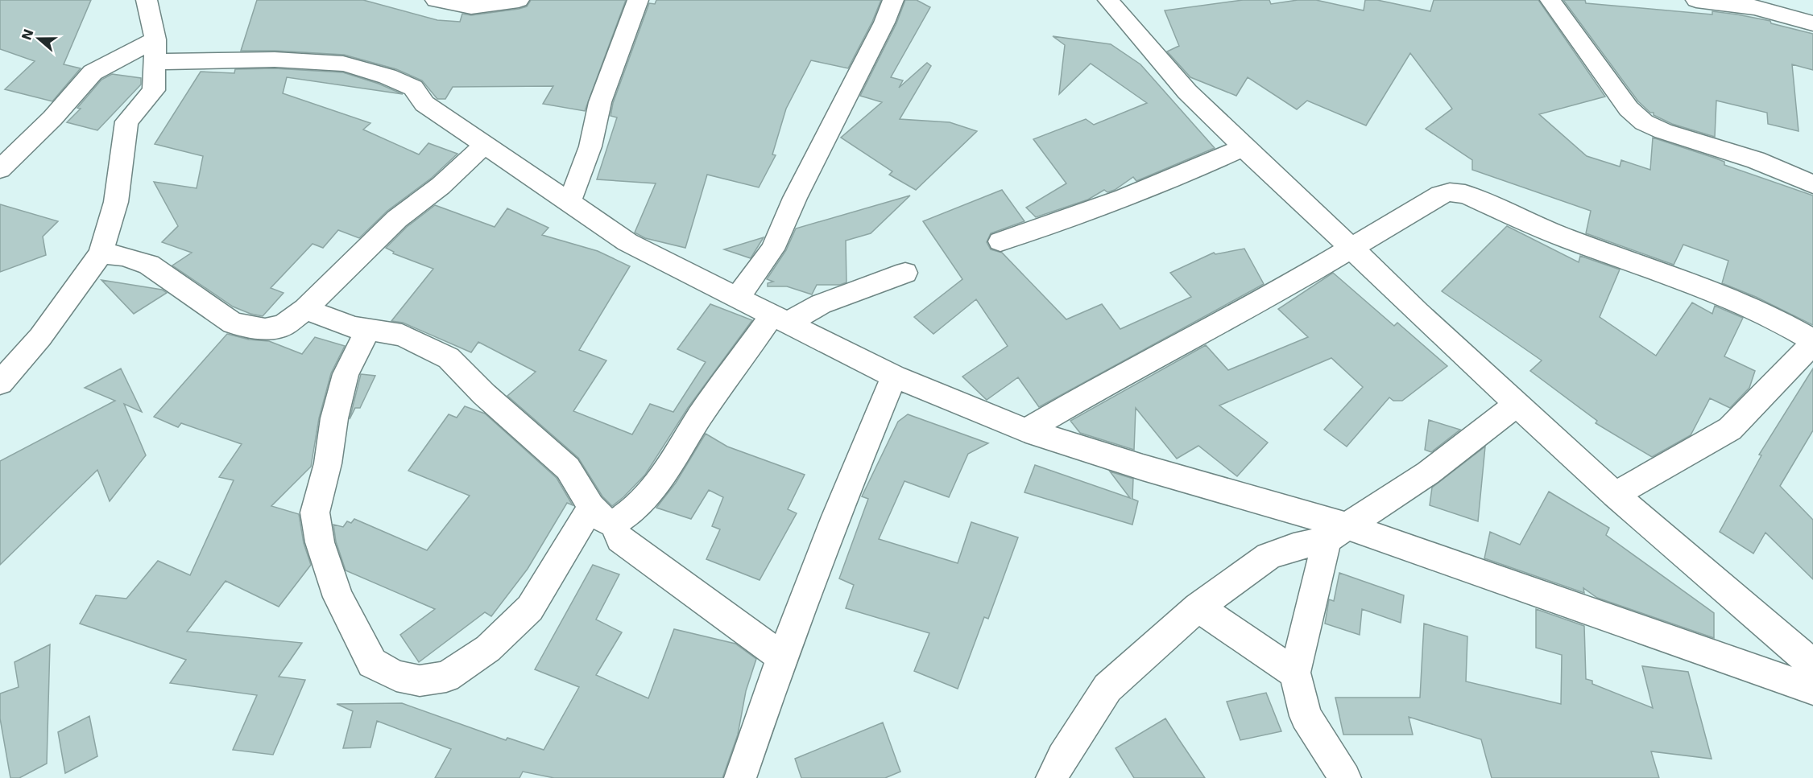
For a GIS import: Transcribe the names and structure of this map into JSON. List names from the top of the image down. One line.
{"north":"left"}
